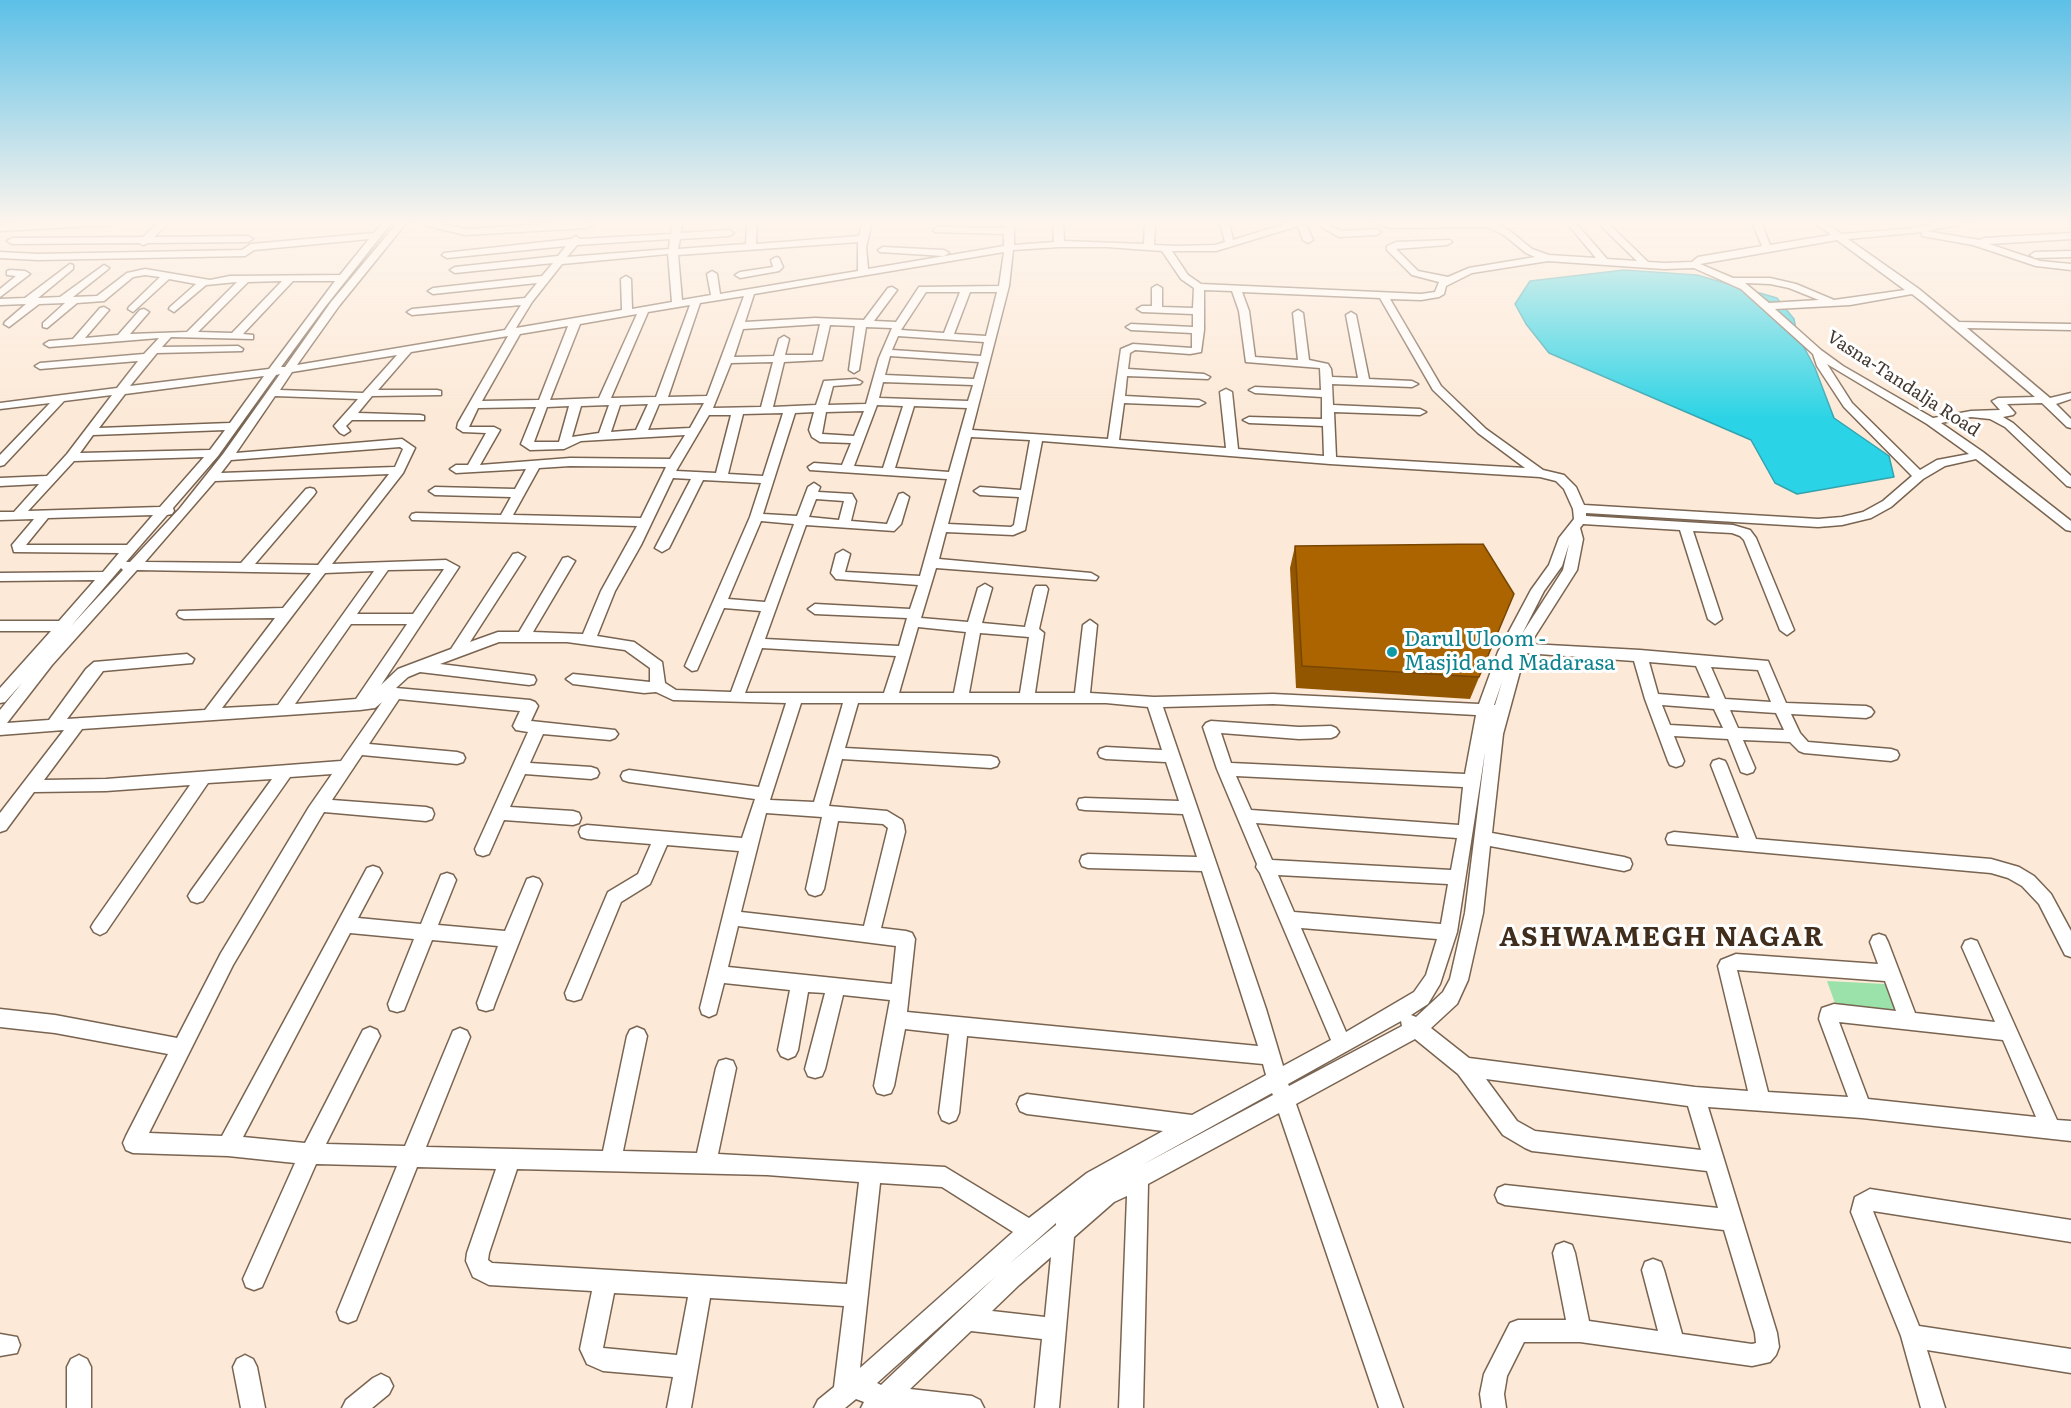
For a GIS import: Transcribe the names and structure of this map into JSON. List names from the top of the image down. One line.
{"streets":{"street":["Vasna-Tandalja Road"]},"districts":["ASHWAMEGH NAGAR"],"places":["Darul Uloom - Masjid and Madarasa"]}
